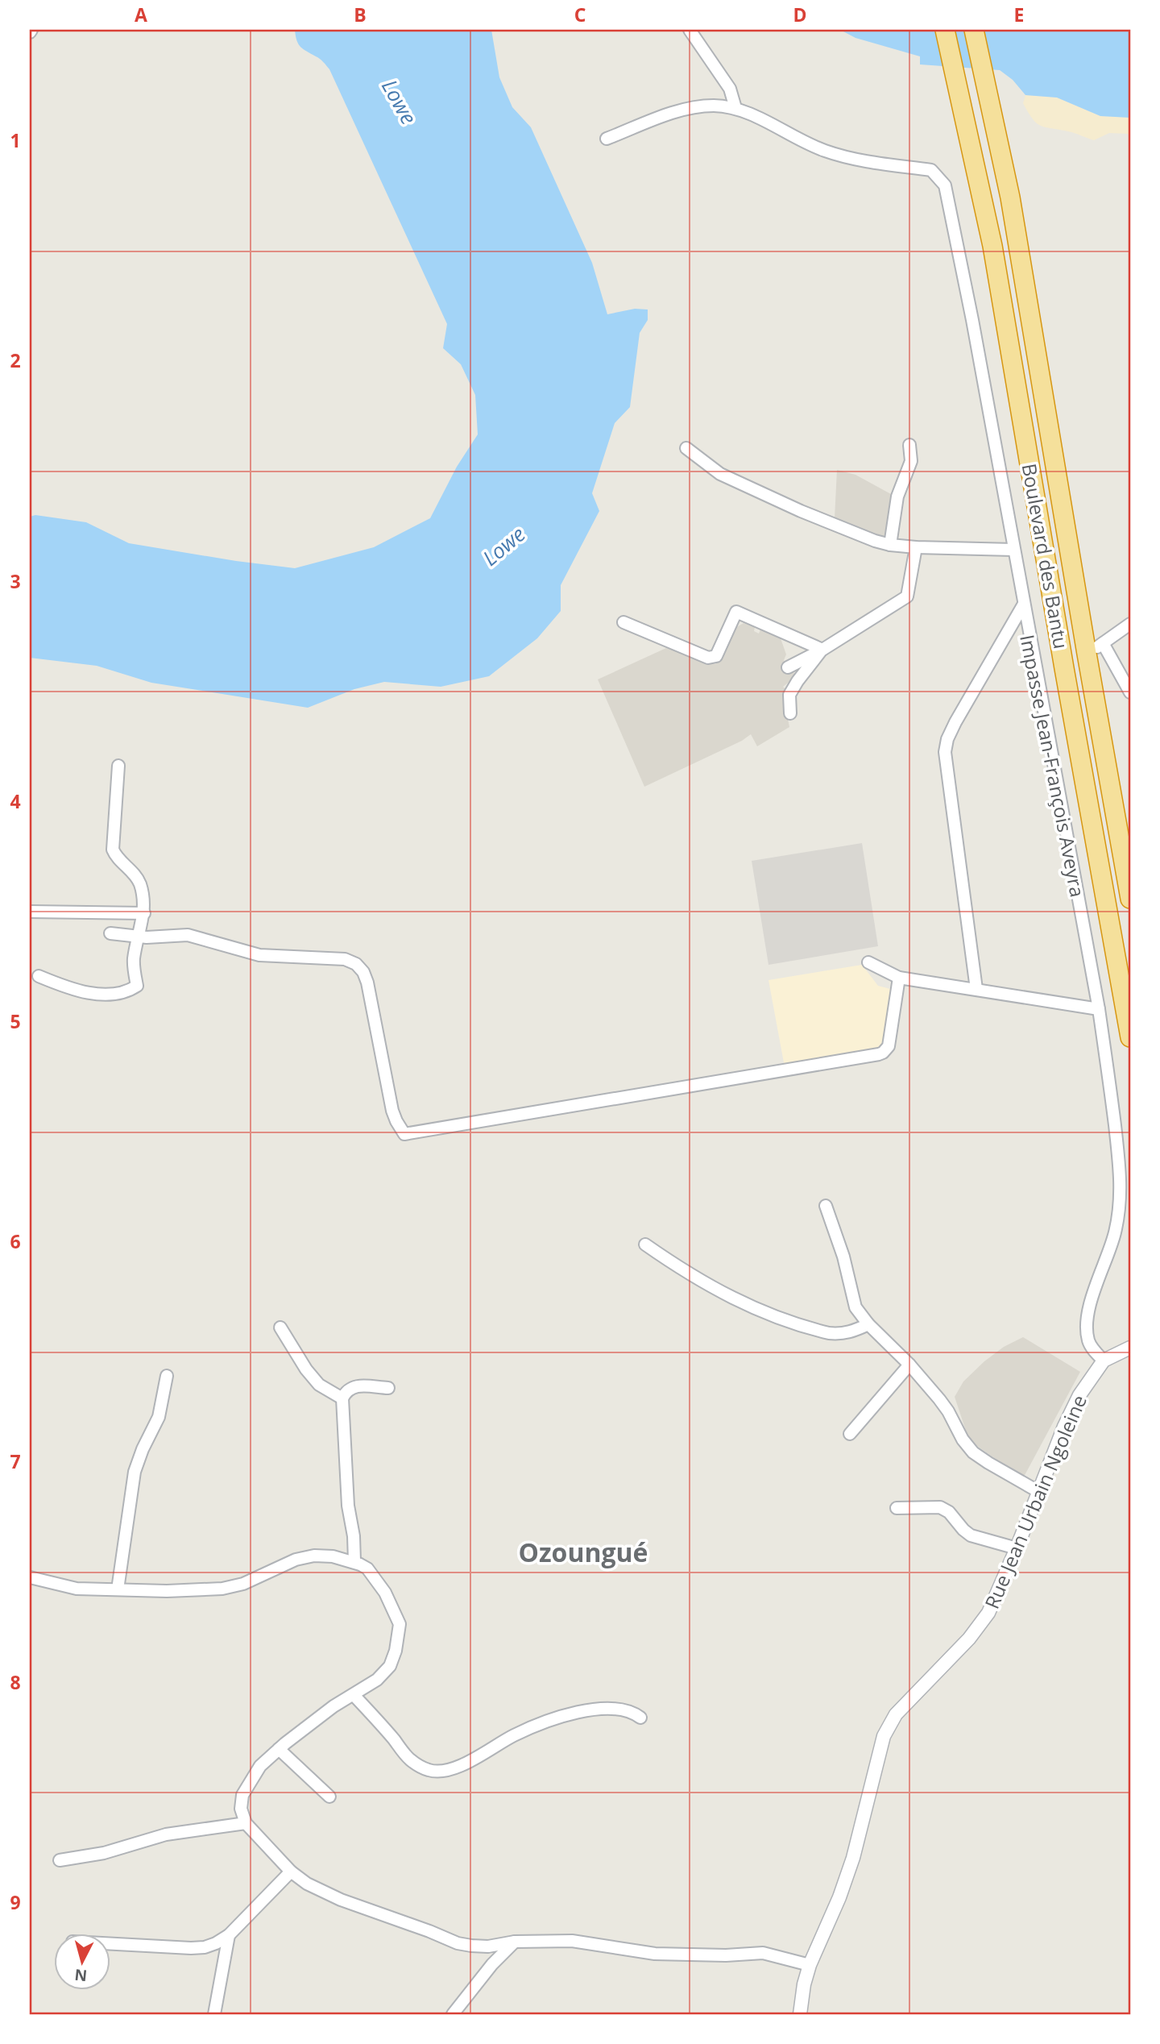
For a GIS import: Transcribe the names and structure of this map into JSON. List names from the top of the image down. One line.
{"streets":{"highway":["Boulevard des Bantu"],"street":["Impasse Jean-François Aveyra","Rue Jean Urbain Ngoleine"]},"crossings":[["Impasse Jean-François Aveyra","Rue Jean Urbain Ngoleine"]],"districts":["Ozoungué"],"water":["Lowe"],"north":"bottom","grid":{"columns":["A","B","C","D","E"],"rows":["1","2","3","4","5","6","7","8","9"]}}
